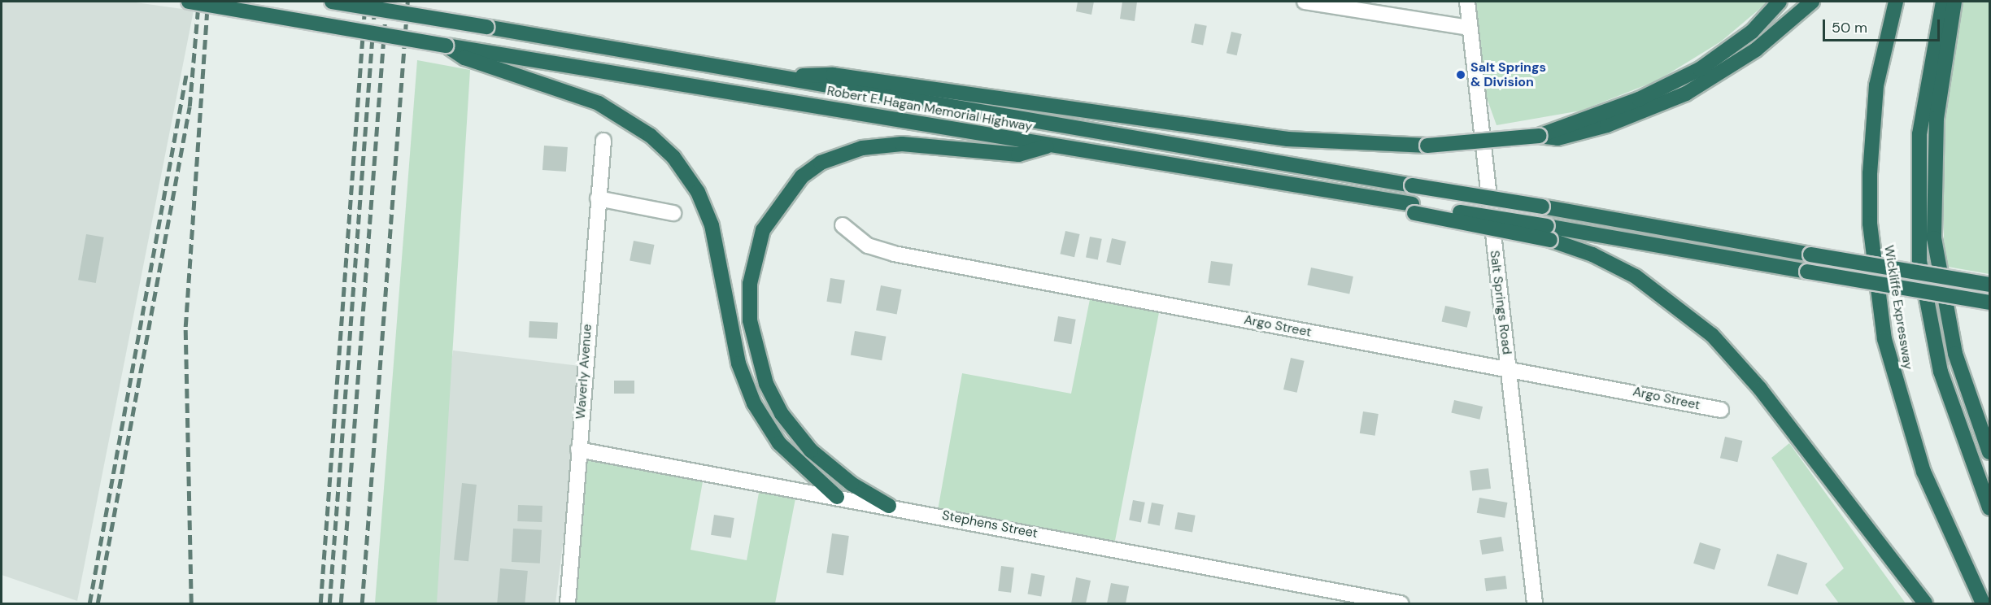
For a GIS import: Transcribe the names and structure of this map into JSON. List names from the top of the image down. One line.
{"streets":{"highway":["Robert E. Hagan Memorial Highway","Wickliffe Expressway"],"street":["Salt Springs Road","Argo Street","Waverly Avenue","Stephens Street"]},"crossings":[["Salt Springs Road","Argo Street"],["Waverly Avenue","Stephens Street"]],"places":["Salt Springs & Division"],"scale_bar":"50 m"}
